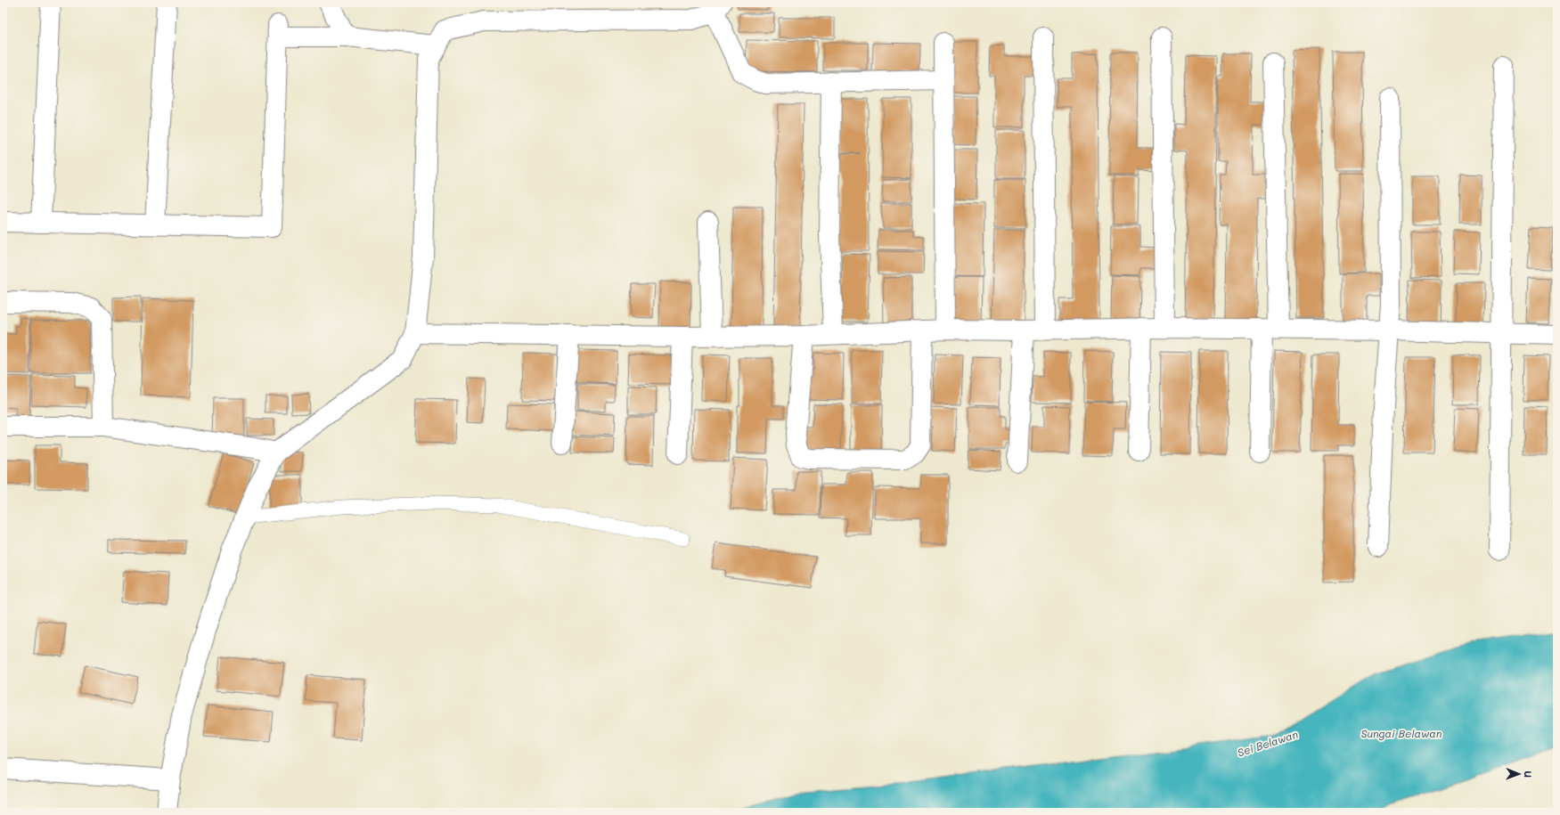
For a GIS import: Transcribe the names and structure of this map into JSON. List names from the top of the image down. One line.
{"water":["Sungai Belawan","Sei Belawan"],"north":"right"}
